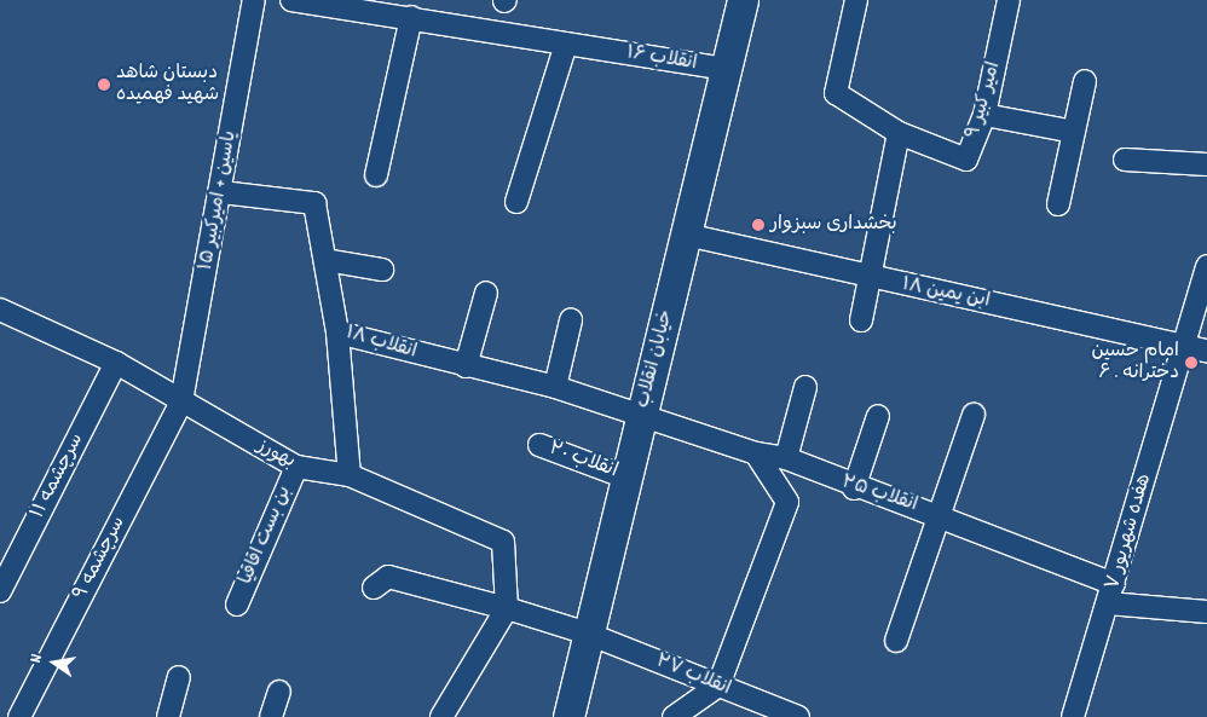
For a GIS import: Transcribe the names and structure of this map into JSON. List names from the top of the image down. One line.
{"streets":{"main road":["خیابان انقلاب"],"street":["انقلاب ۱۶","امیر کبیر ۹","یاسین + امیرکبیر ۱۵","ابن یمین ۱۸","انقلاب ۱۸","بهورز","انقلاب ۲۰","سرچشمه ۱۱","انقلاب ۲۵","هفده شهریور ۷","بن بست اقاقیا","سرچشمه ۹","انقلاب ۲۷"]},"crossings":[["انقلاب ۱۶","خیابان انقلاب"],["یاسین + امیرکبیر ۱۵","انقلاب ۱۸"],["یاسین + امیرکبیر ۱۵","بهورز"],["یاسین + امیرکبیر ۱۵","سرچشمه ۹"],["ابن یمین ۱۸","خیابان انقلاب"],["ابن یمین ۱۸","هفده شهریور ۷"],["انقلاب ۱۸","خیابان انقلاب"],["انقلاب ۱۸","انقلاب ۲۵"],["خیابان انقلاب","انقلاب ۲۰"],["خیابان انقلاب","انقلاب ۲۵"],["خیابان انقلاب","انقلاب ۲۷"],["بهورز","سرچشمه ۱۱"],["بهورز","بن بست اقاقیا"],["بهورز","سرچشمه ۹"],["بهورز","انقلاب ۲۷"],["انقلاب ۲۵","هفده شهریور ۷"]],"places":["دبستان شاهد شهید فهمیده","بخشداری سبزوار","امام حسین ۶ . دخترانه"],"north":"left"}
